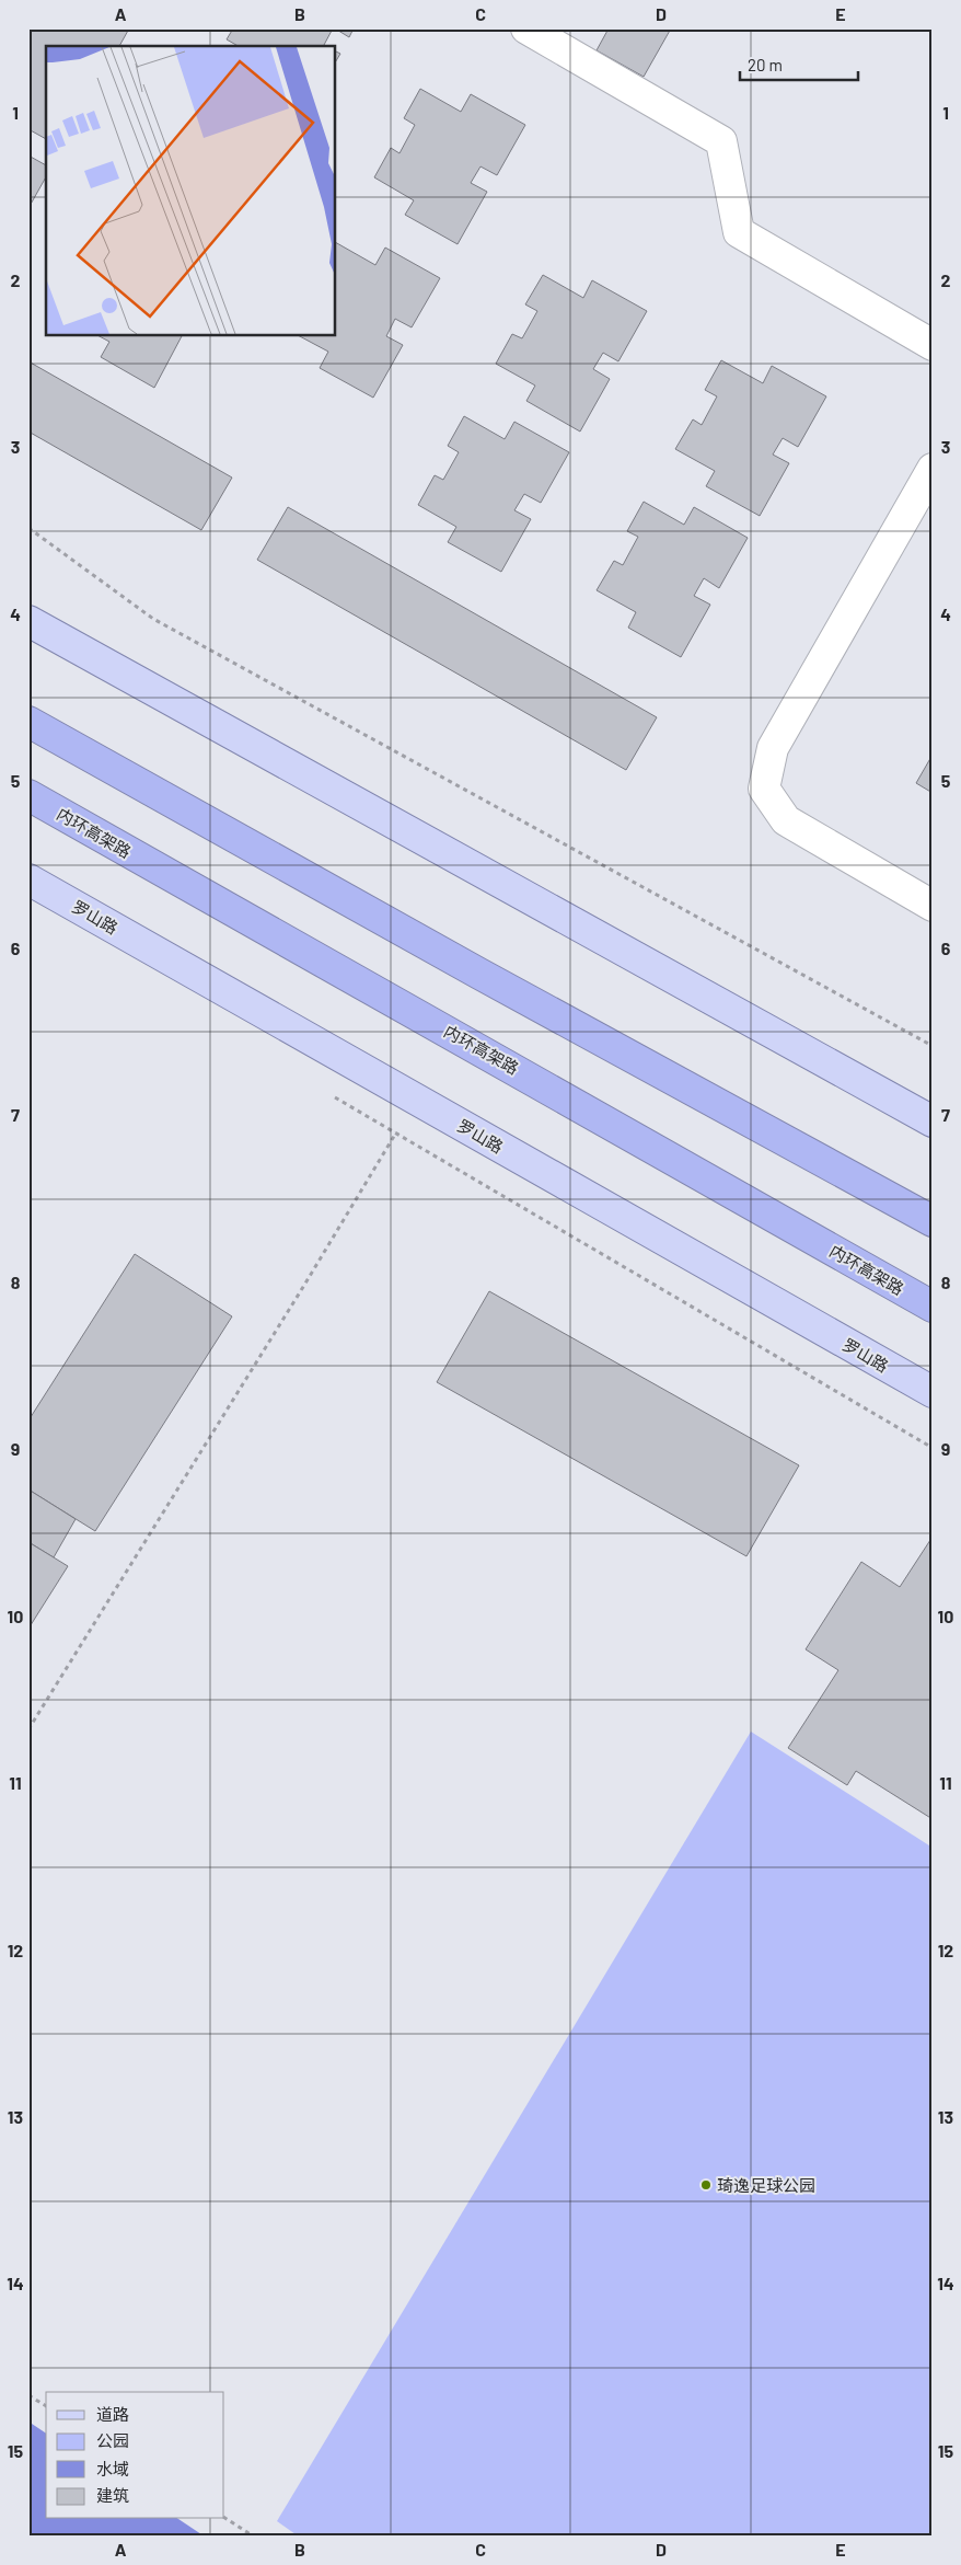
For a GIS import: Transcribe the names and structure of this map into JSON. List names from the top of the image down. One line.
{"streets":{"highway":["内环高架路"],"main road":["罗山路"]},"places":["琦逸足球公园"],"legend":["道路","公园","水域","建筑"],"scale_bar":"20 m","grid":{"columns":["A","B","C","D","E"],"rows":["1","2","3","4","5","6","7","8","9","10","11","12","13","14","15"]}}
